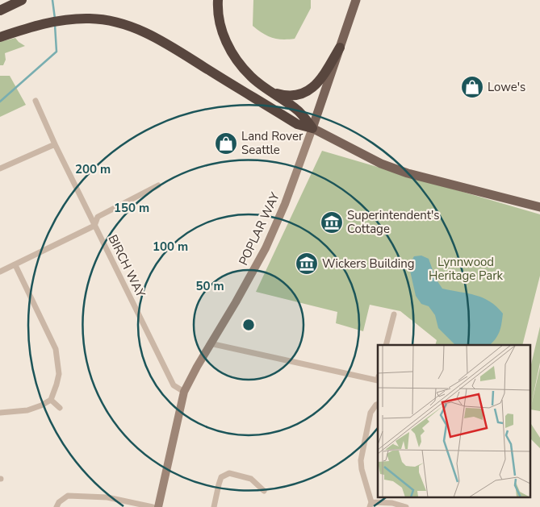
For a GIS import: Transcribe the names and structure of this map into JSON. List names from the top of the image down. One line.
{"streets":{"main road":["POPLAR WAY"],"street":["BIRCH WAY"]},"crossings":[["POPLAR WAY","BIRCH WAY"]],"parks":["Lynnwood Heritage Park"],"places":{"shop":["Lowe's","Land Rover Seattle"],"museum":["Superintendent's Cottage","Wickers Building"]},"rings":["200 m","150 m","100 m","50 m"]}
